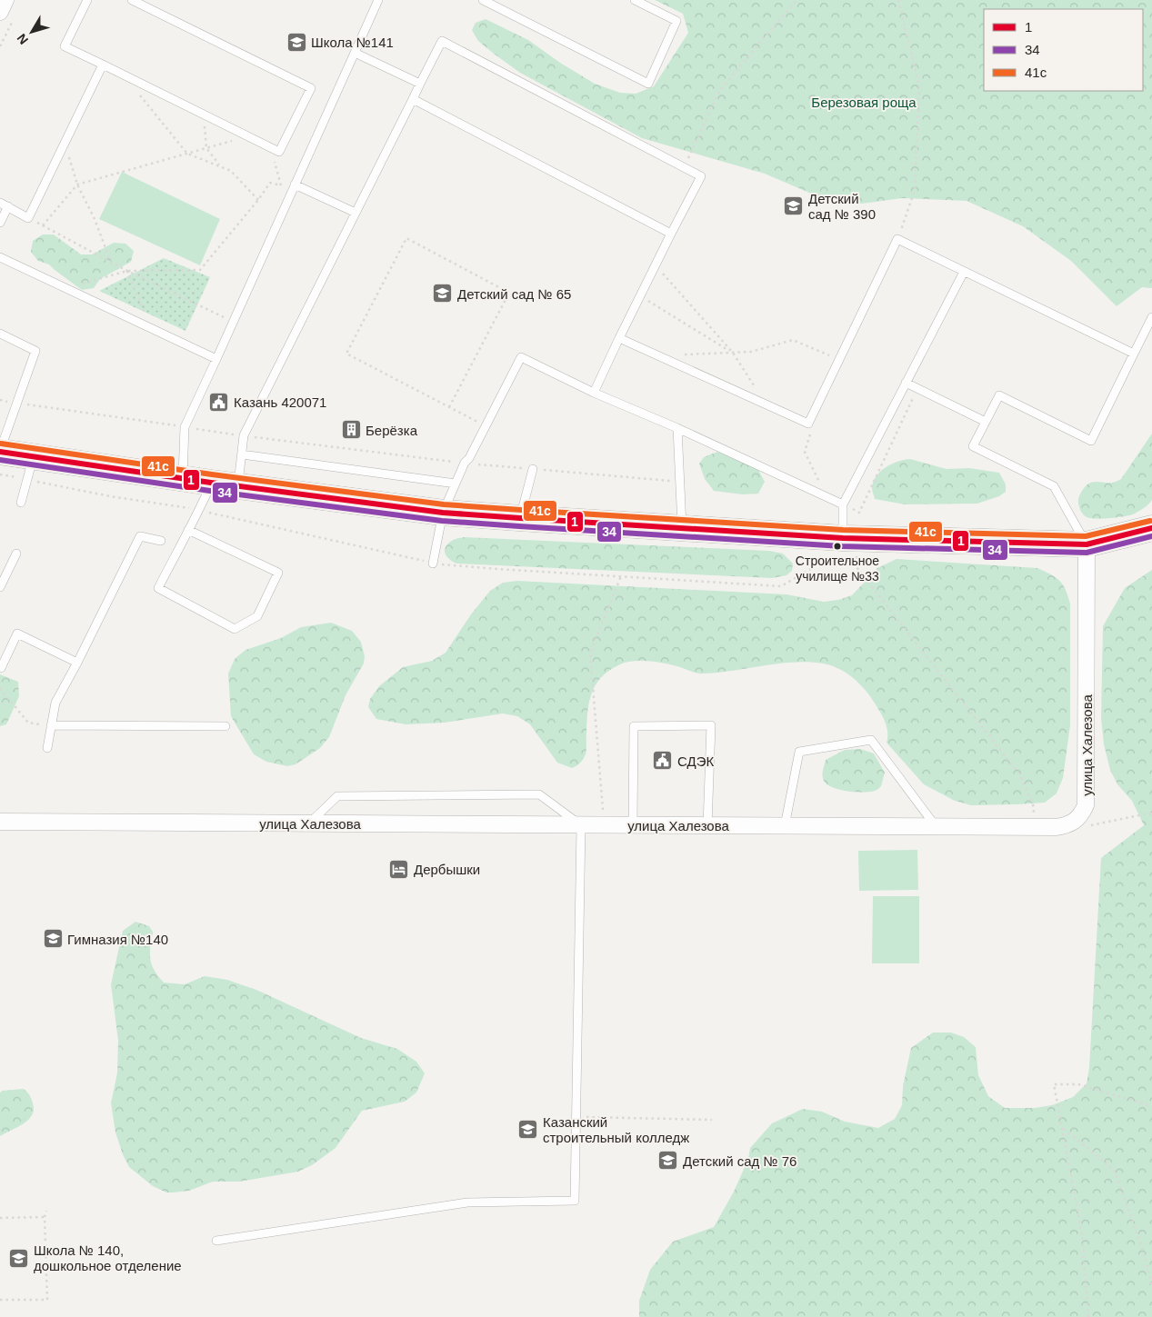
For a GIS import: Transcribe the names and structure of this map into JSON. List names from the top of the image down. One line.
{"streets":{"street":["улица Халезова"]},"parks":["Березовая роща"],"places":{"school or university":["Школа №141","Детский сад № 390","Детский сад № 65","Гимназия №140","Казанский строительный колледж","Детский сад № 76","Школа № 140, дошкольное отделение"],"public building":["Казань 420071","СДЭК"],"building":["Берёзка"],"other":["Строительное училище №33"],"hotel":["Дербышки"]},"lines":["transit line 41с","transit line 1","transit line 34"],"legend":["1","34","41с"],"north":"bottom left"}
